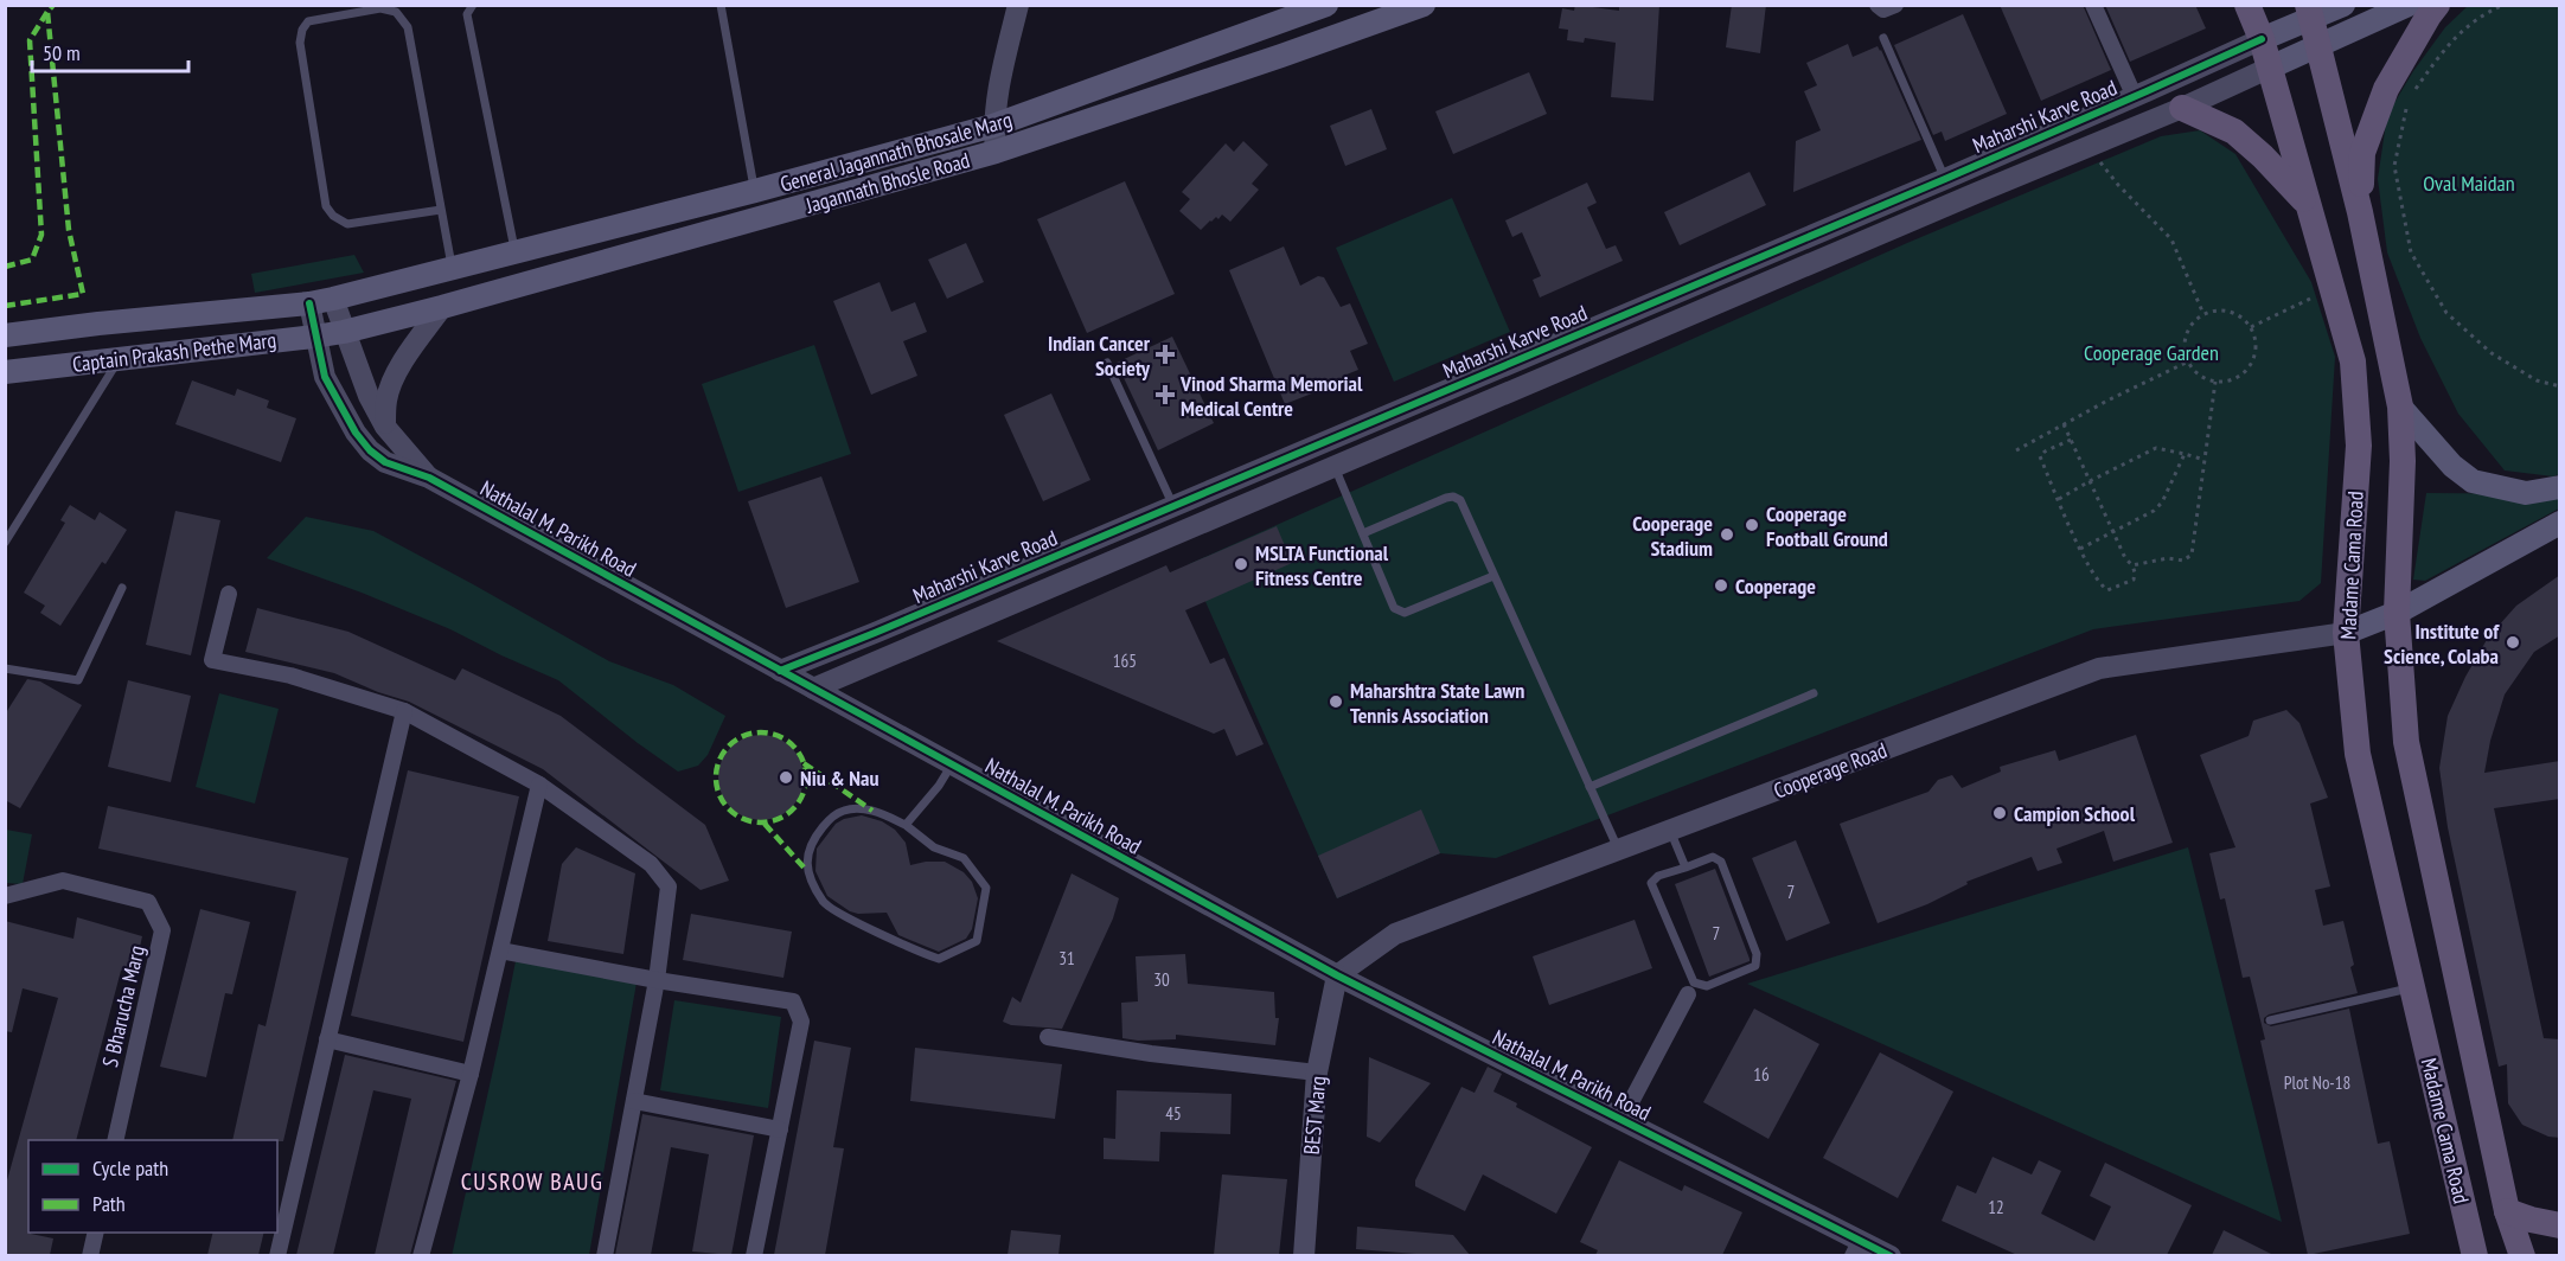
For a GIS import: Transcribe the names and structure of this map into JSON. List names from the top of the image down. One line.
{"streets":{"main road":["Maharshi Karve Road","General Jagannath Bhosale Marg","Jagannath Bhosle Road","Captain Prakash Pethe Marg","Madame Cama Road"],"street":["Nathalal M. Parikh Road","Cooperage Road","S Bharucha Marg","BEST Marg"]},"crossings":[["Maharshi Karve Road","Nathalal M. Parikh Road"],["Maharshi Karve Road","Madame Cama Road"],["General Jagannath Bhosale Marg","Captain Prakash Pethe Marg"],["General Jagannath Bhosale Marg","Nathalal M. Parikh Road"],["Jagannath Bhosle Road","Captain Prakash Pethe Marg"],["Jagannath Bhosle Road","Nathalal M. Parikh Road"],["Captain Prakash Pethe Marg","Nathalal M. Parikh Road"],["Nathalal M. Parikh Road","Cooperage Road"],["Nathalal M. Parikh Road","BEST Marg"],["Madame Cama Road","Cooperage Road"],["Cooperage Road","BEST Marg"]],"districts":["CUSROW BAUG"],"parks":["Oval Maidan","Cooperage Garden"],"places":{"health":["Indian Cancer Society","Vinod Sharma Memorial Medical Centre"],"other":["Cooperage Football Ground","Cooperage Stadium","MSLTA Functional Fitness Centre","Cooperage","Institute of Science, Colaba","Maharshtra State Lawn Tennis Association","Niu & Nau","Campion School"]},"house_numbers":["165","7","7","31","30","16","Plot No-18","45","12"],"legend":["Cycle path","Path"],"scale_bar":"50 m"}
